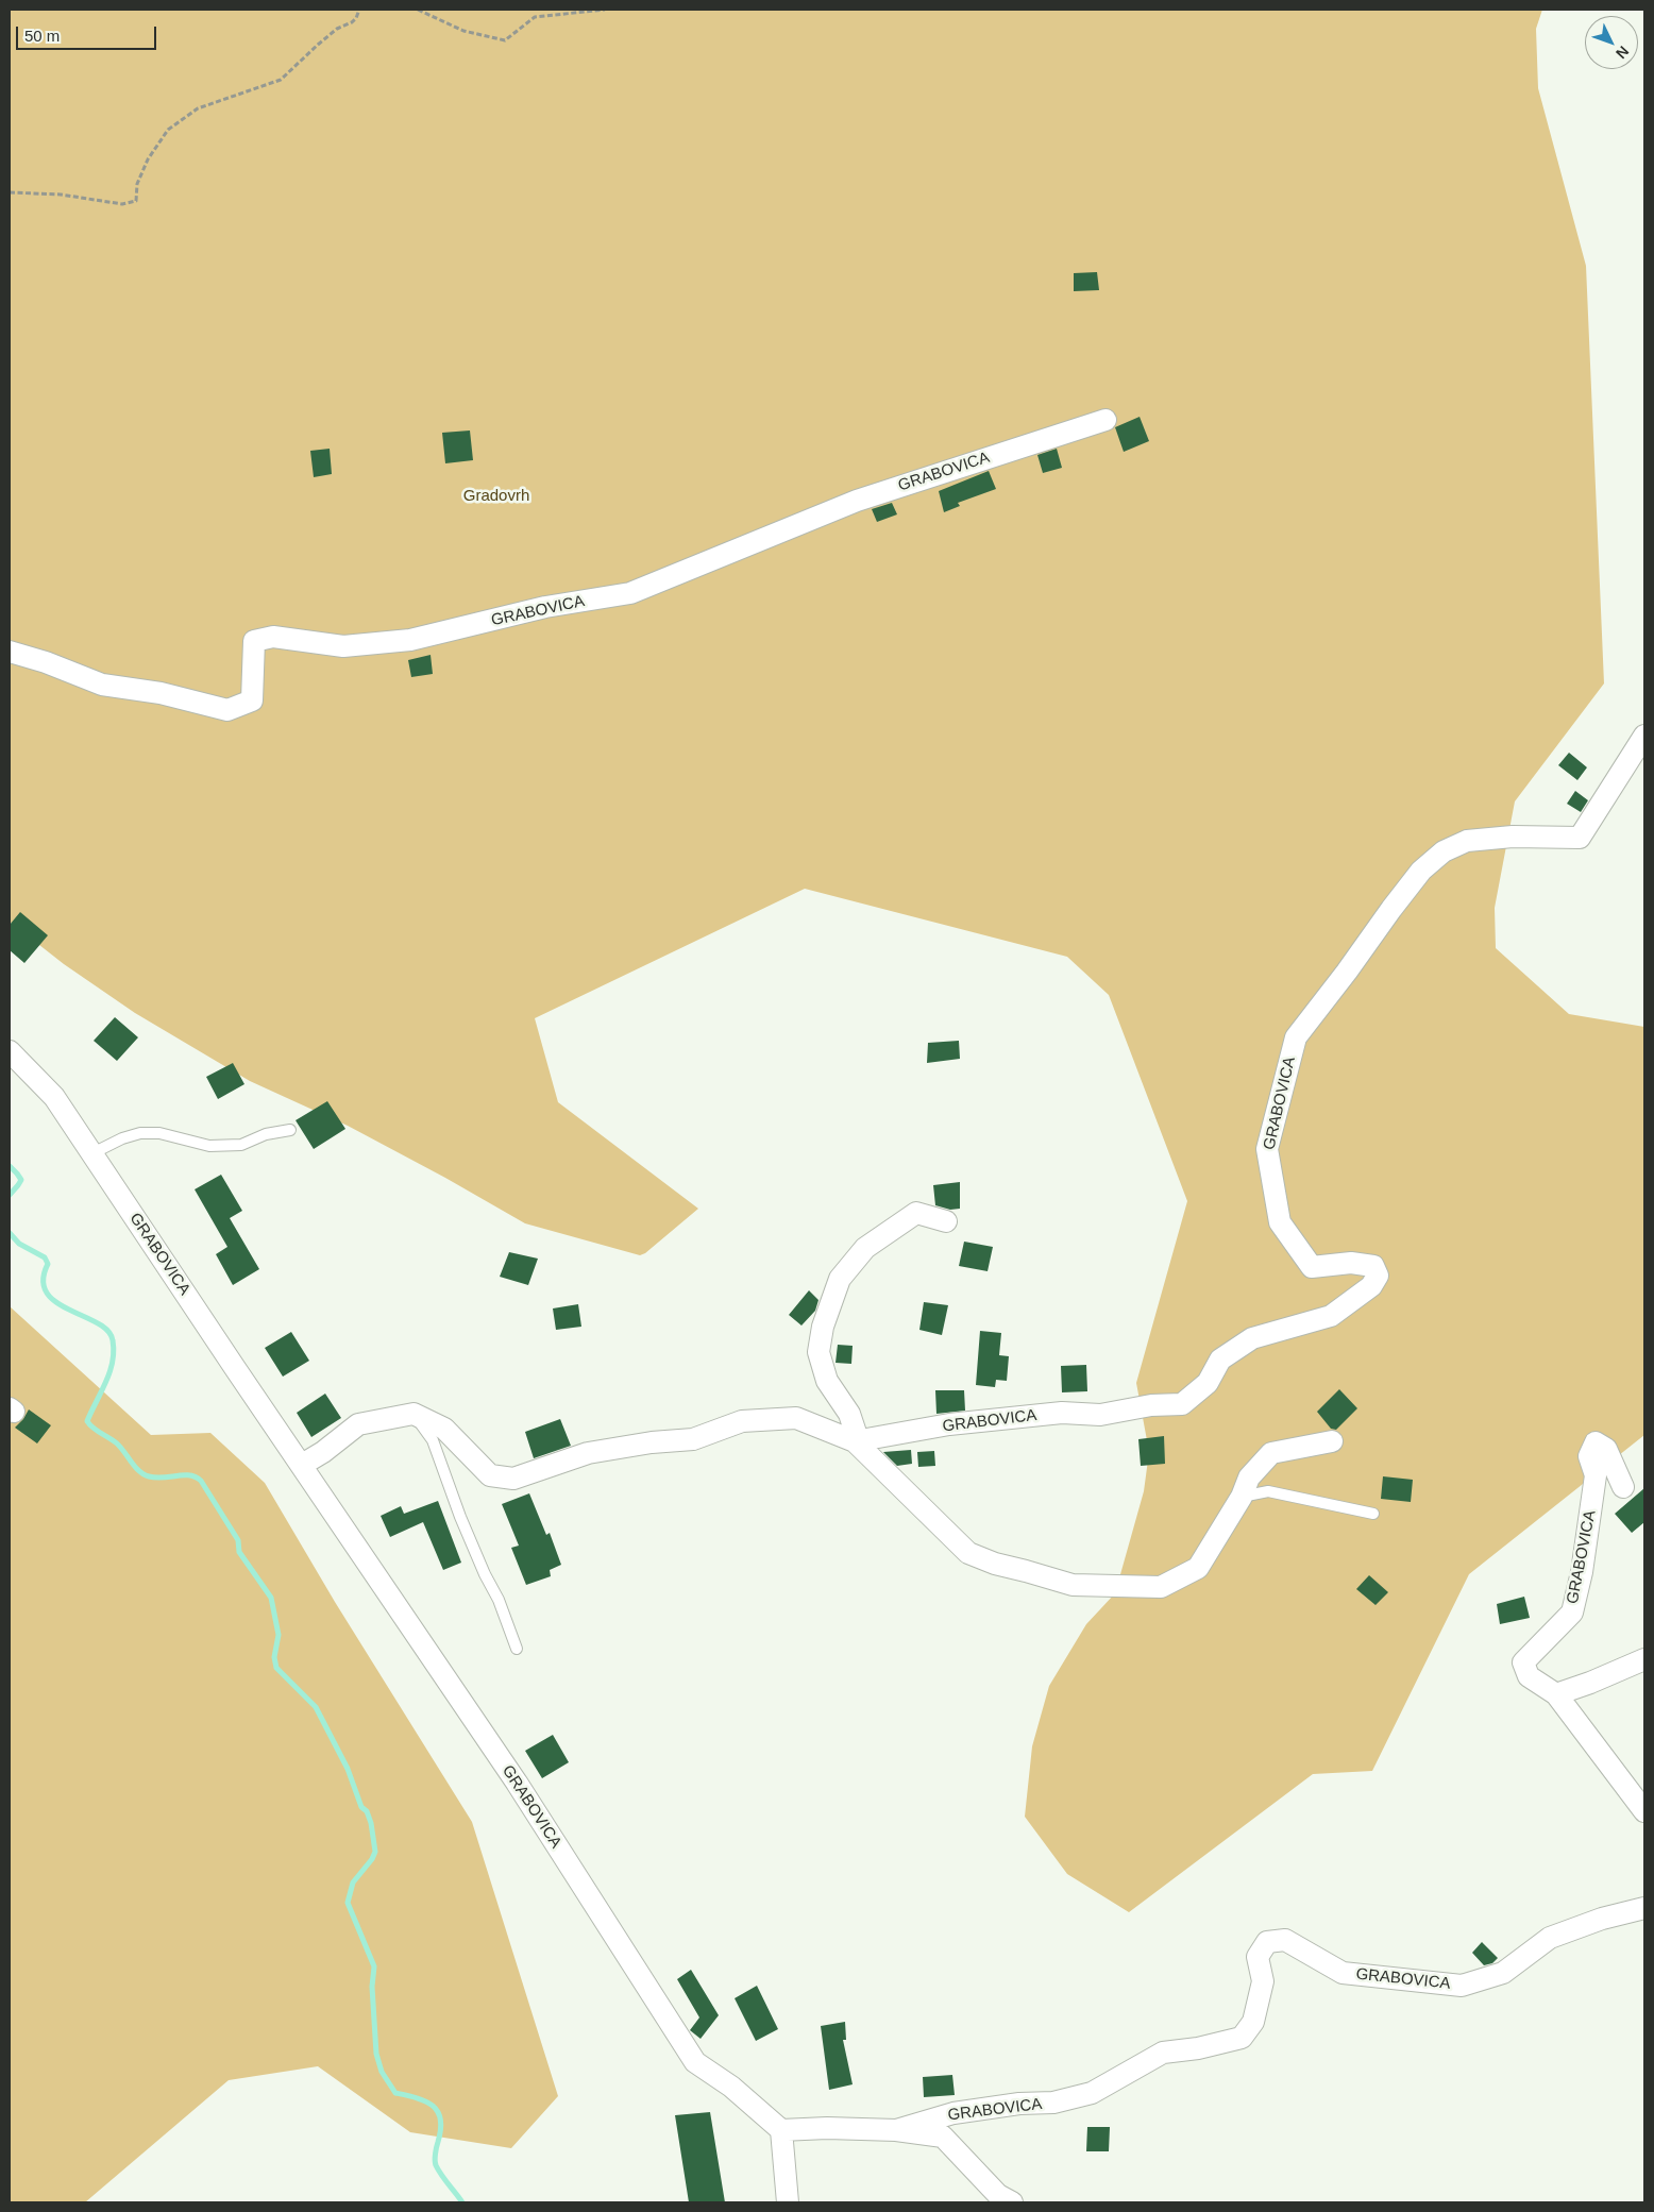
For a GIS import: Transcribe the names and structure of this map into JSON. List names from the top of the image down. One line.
{"streets":{"street":["GRABOVICA"]},"parks":["Gradovrh"],"scale_bar":"50 m","north":"bottom right"}
